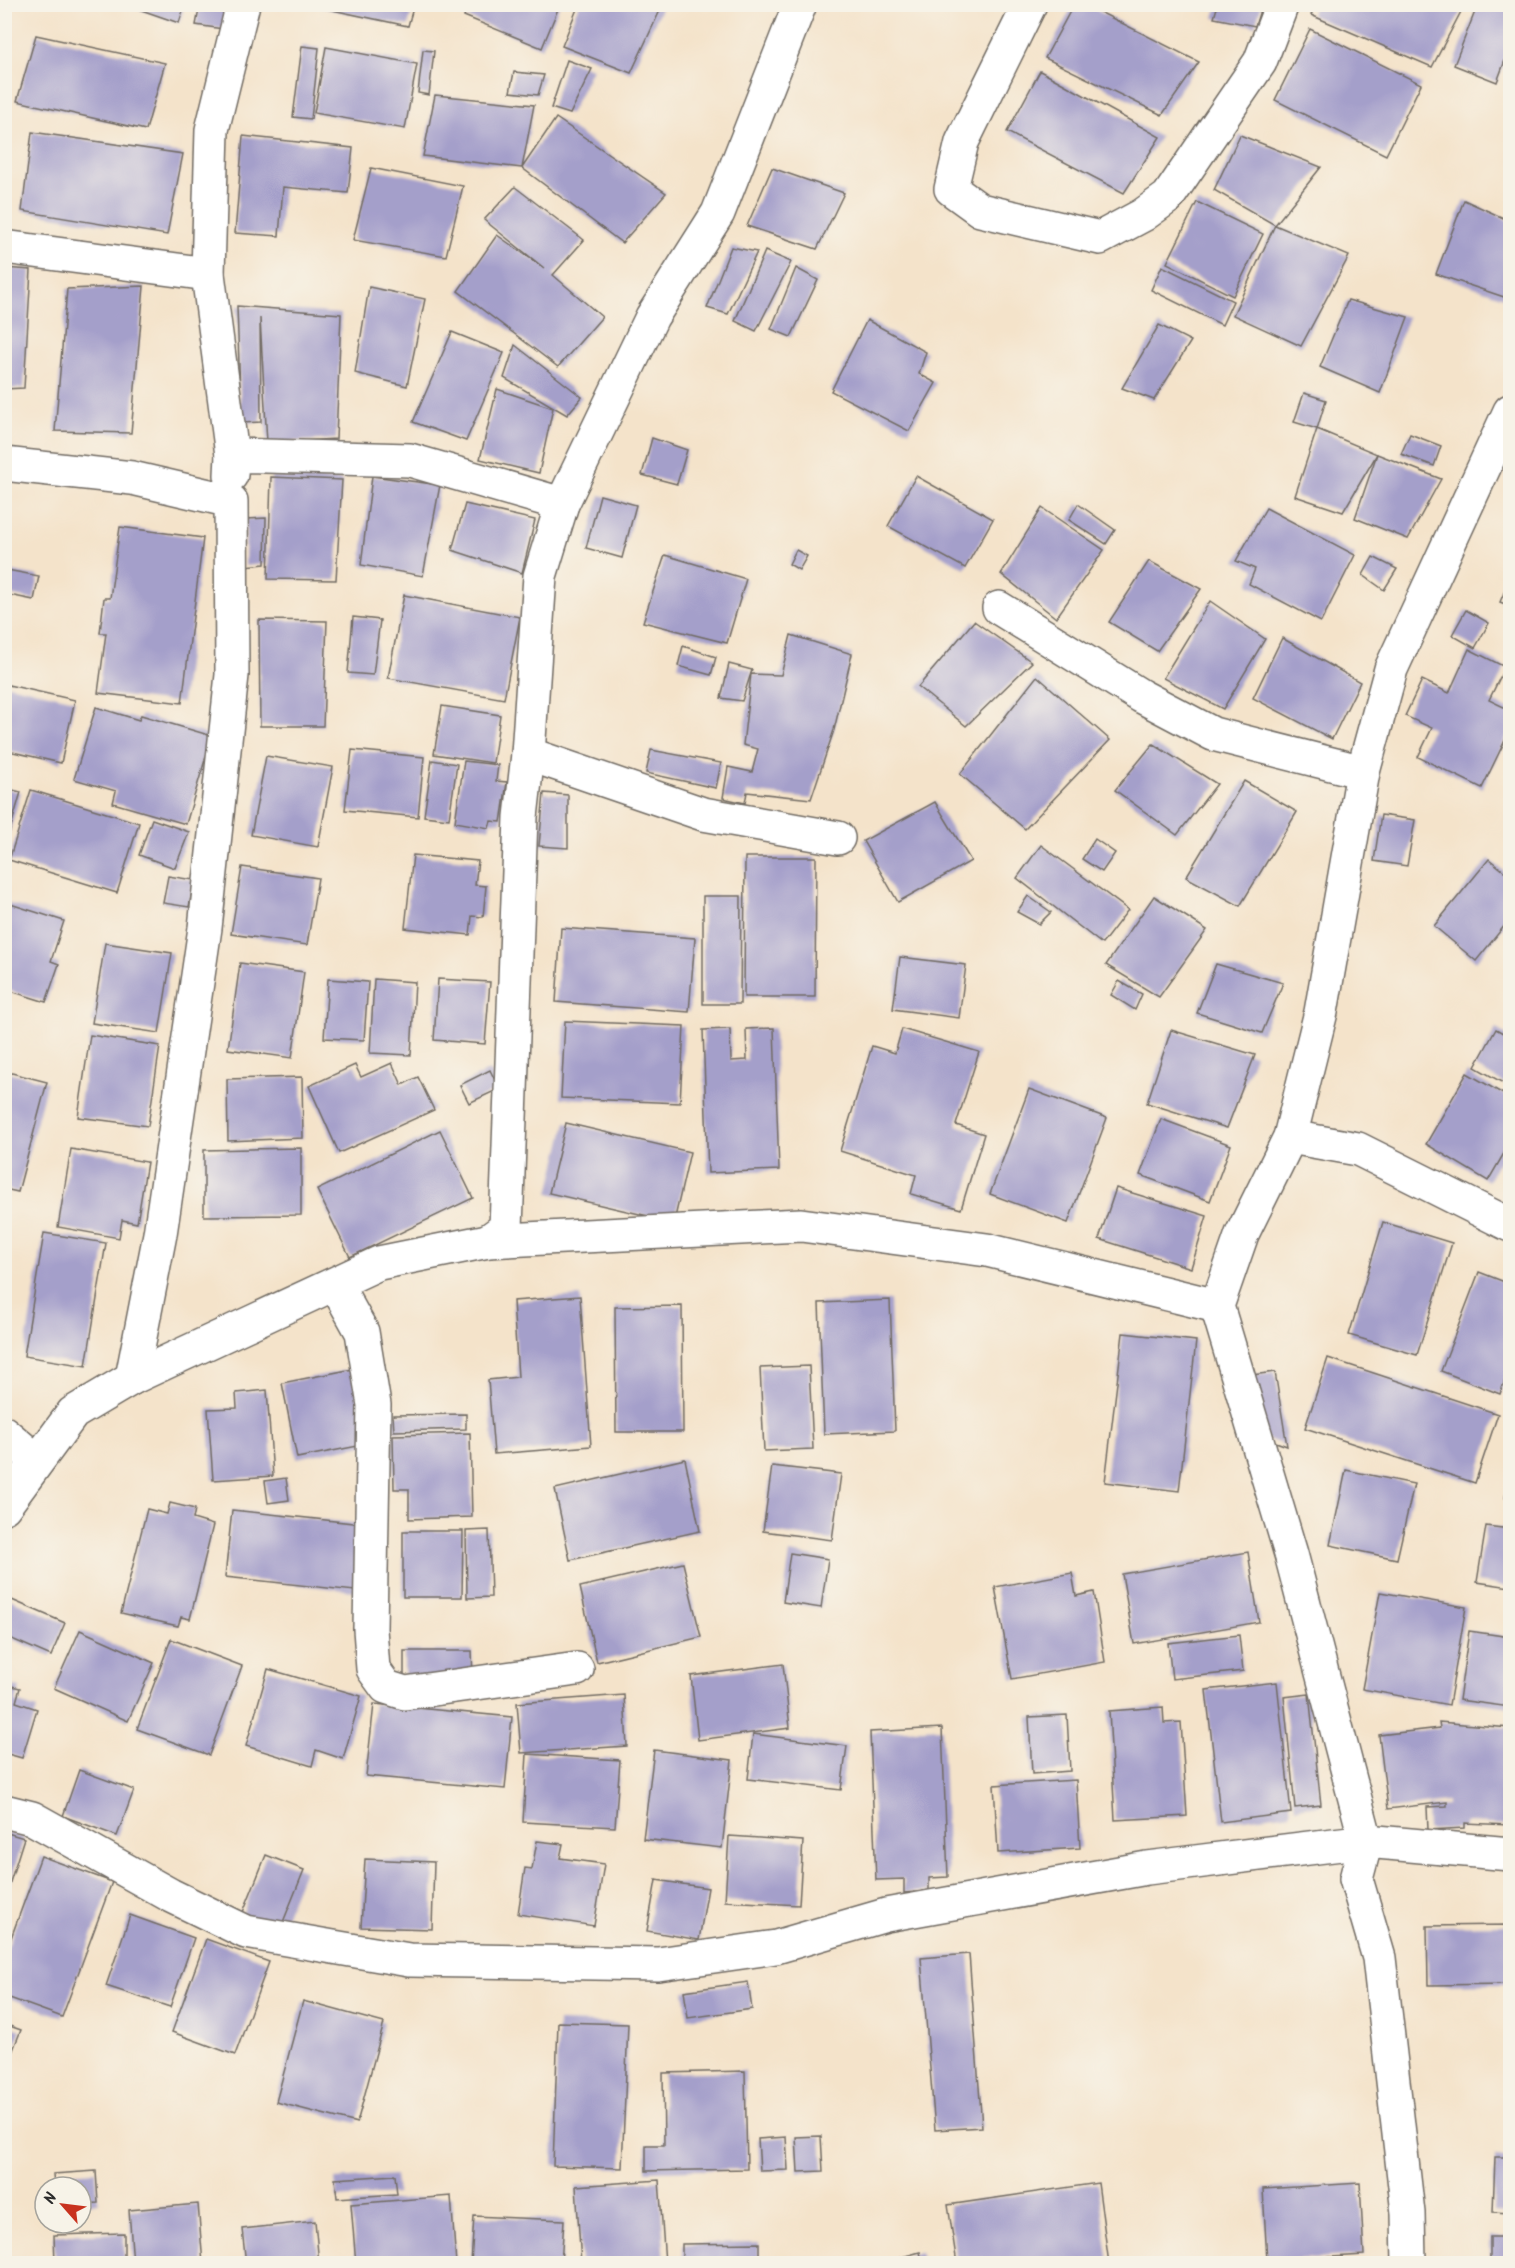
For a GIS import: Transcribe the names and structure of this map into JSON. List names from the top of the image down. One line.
{"north":"top left"}
